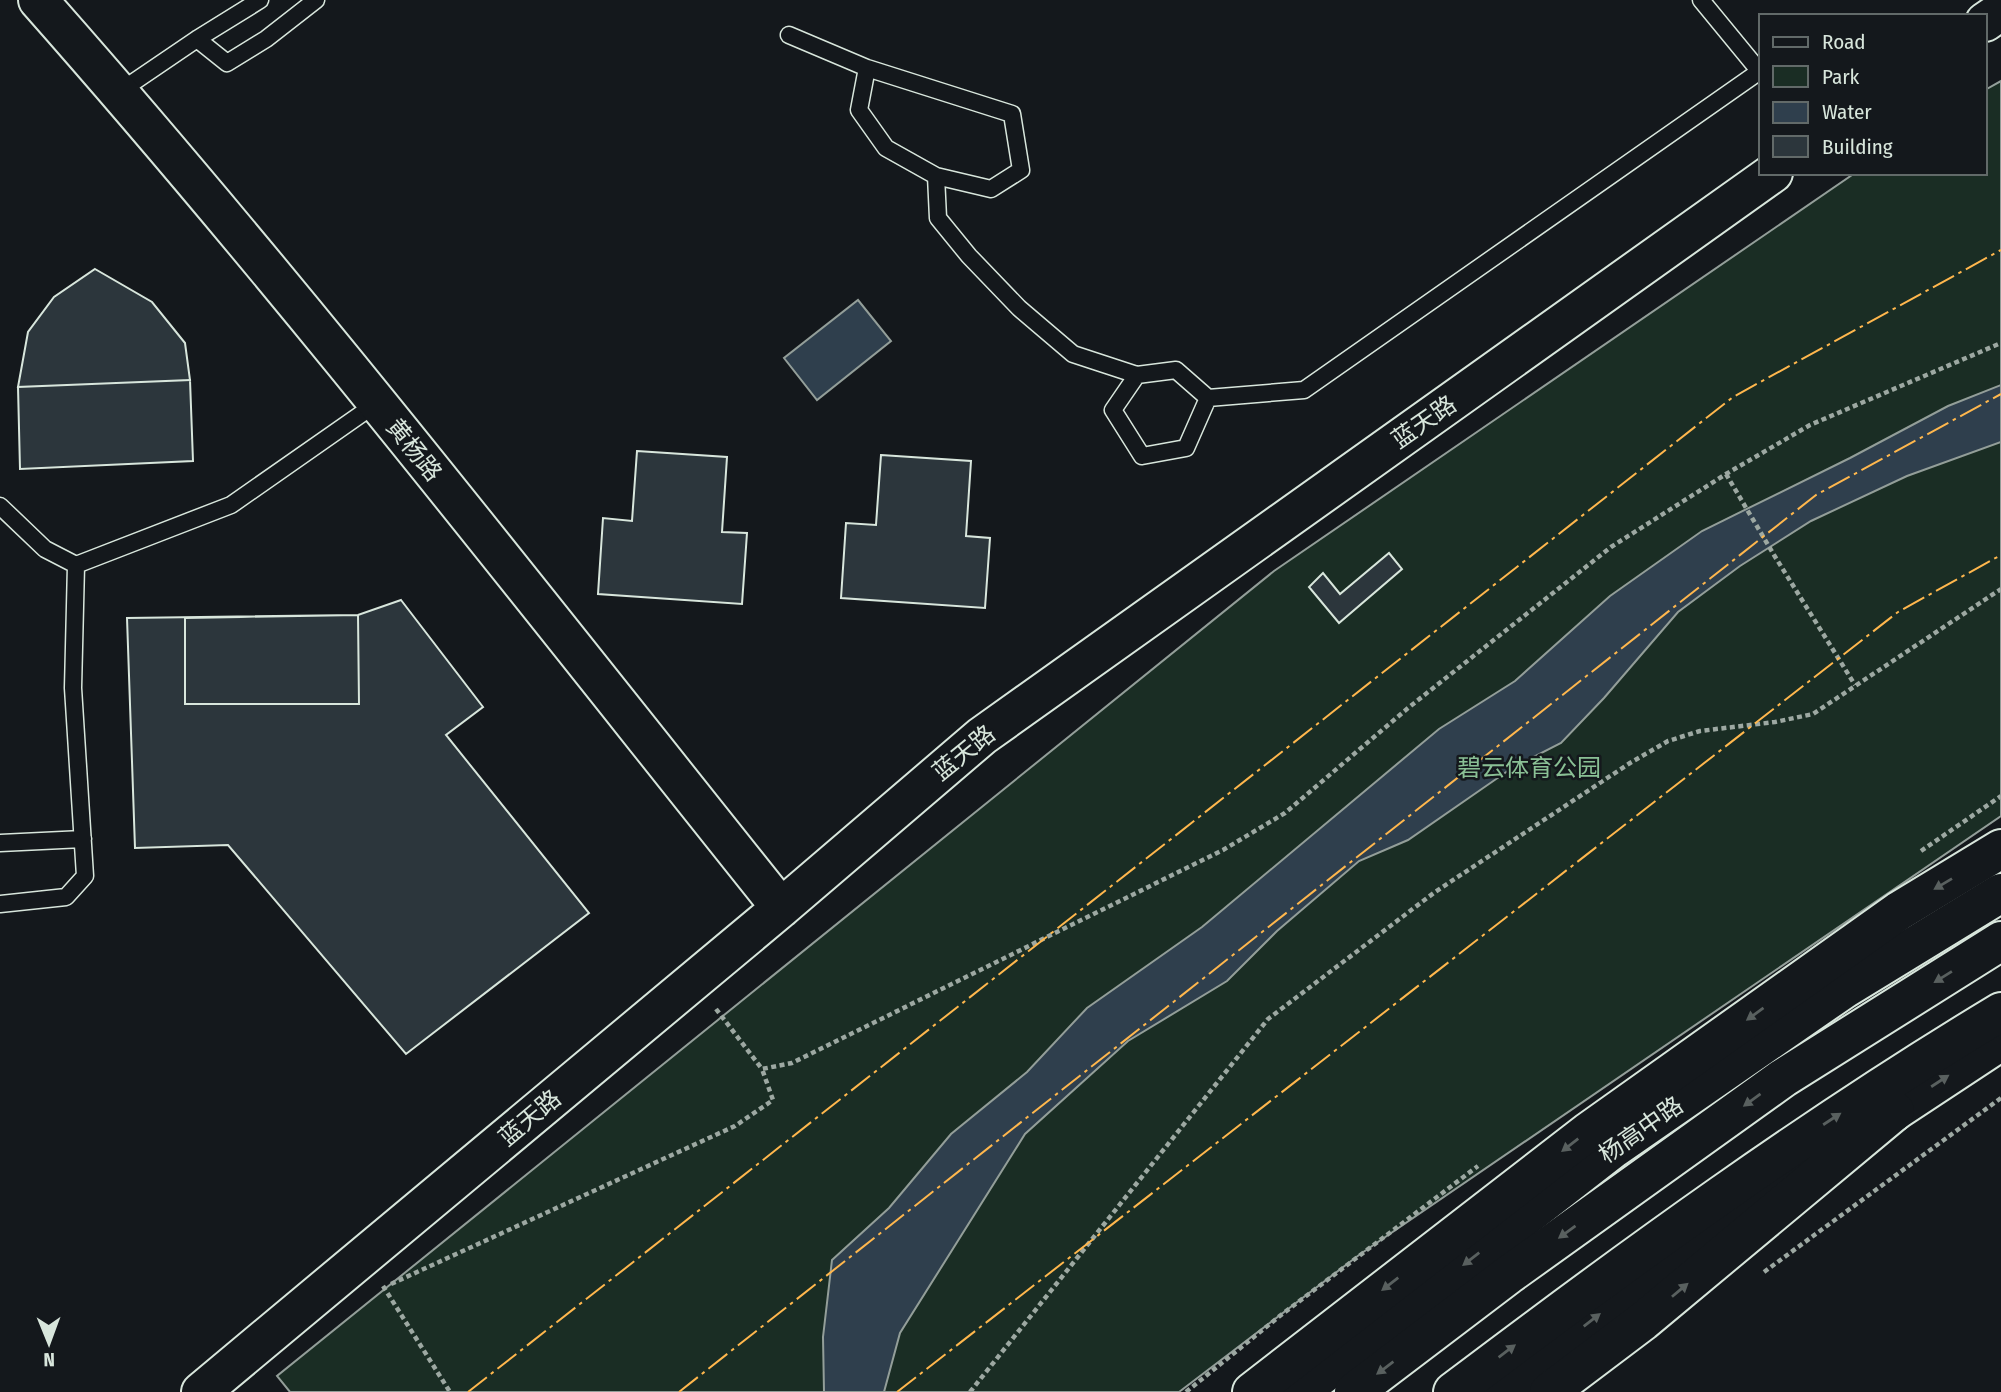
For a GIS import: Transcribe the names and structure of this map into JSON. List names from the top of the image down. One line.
{"streets":{"main road":["蓝天路","黄杨路","杨高中路"]},"crossings":[["蓝天路","黄杨路"]],"parks":["碧云体育公园"],"legend":["Road","Park","Water","Building"],"north":"bottom"}
